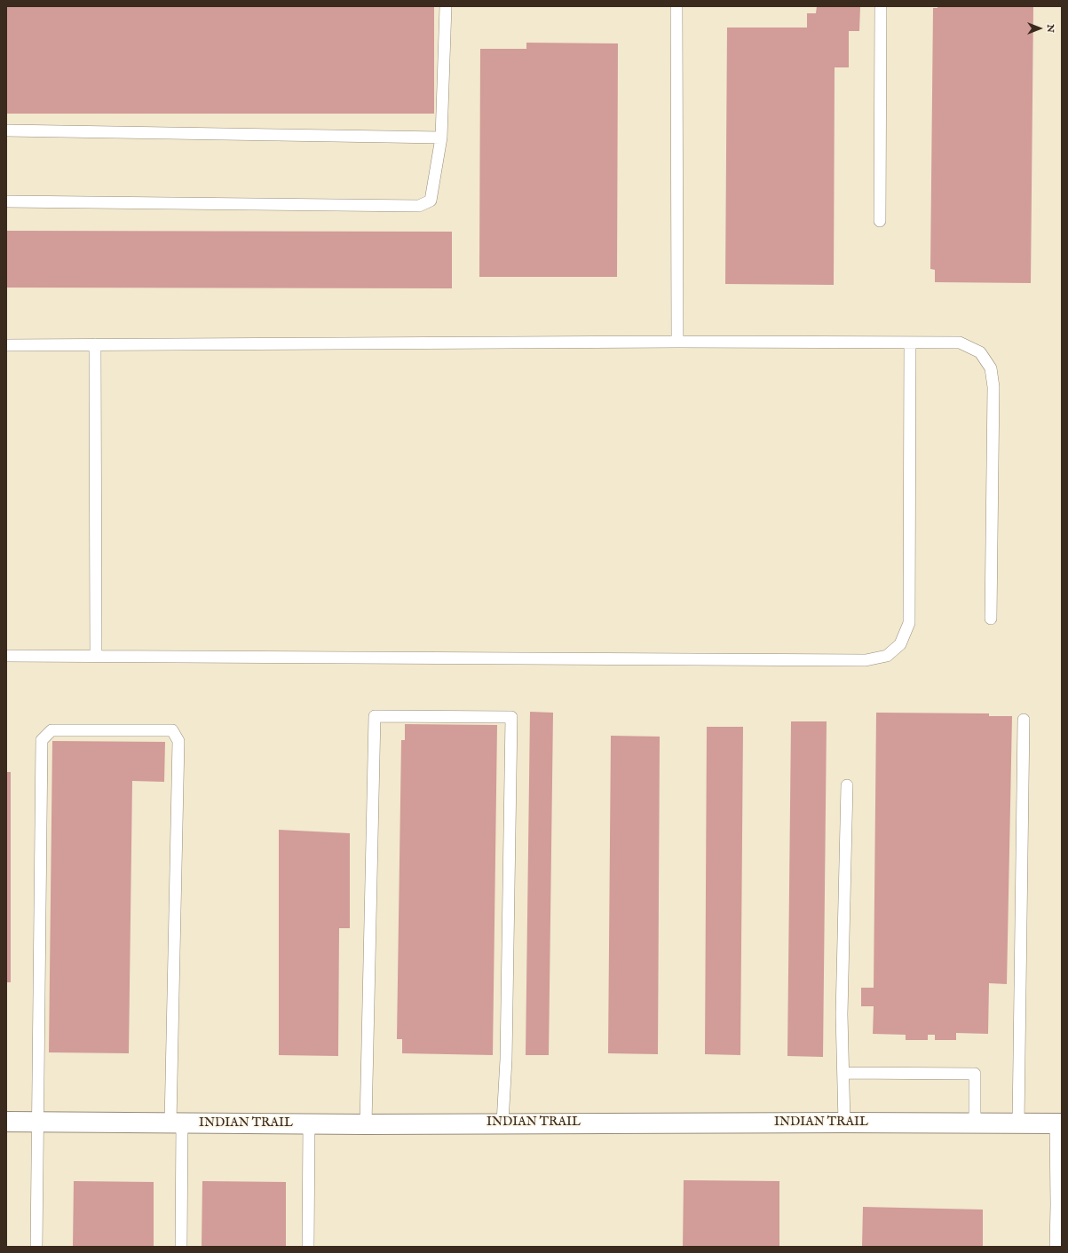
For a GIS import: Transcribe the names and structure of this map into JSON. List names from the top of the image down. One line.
{"streets":{"street":["INDIAN TRAIL"]},"north":"right"}
